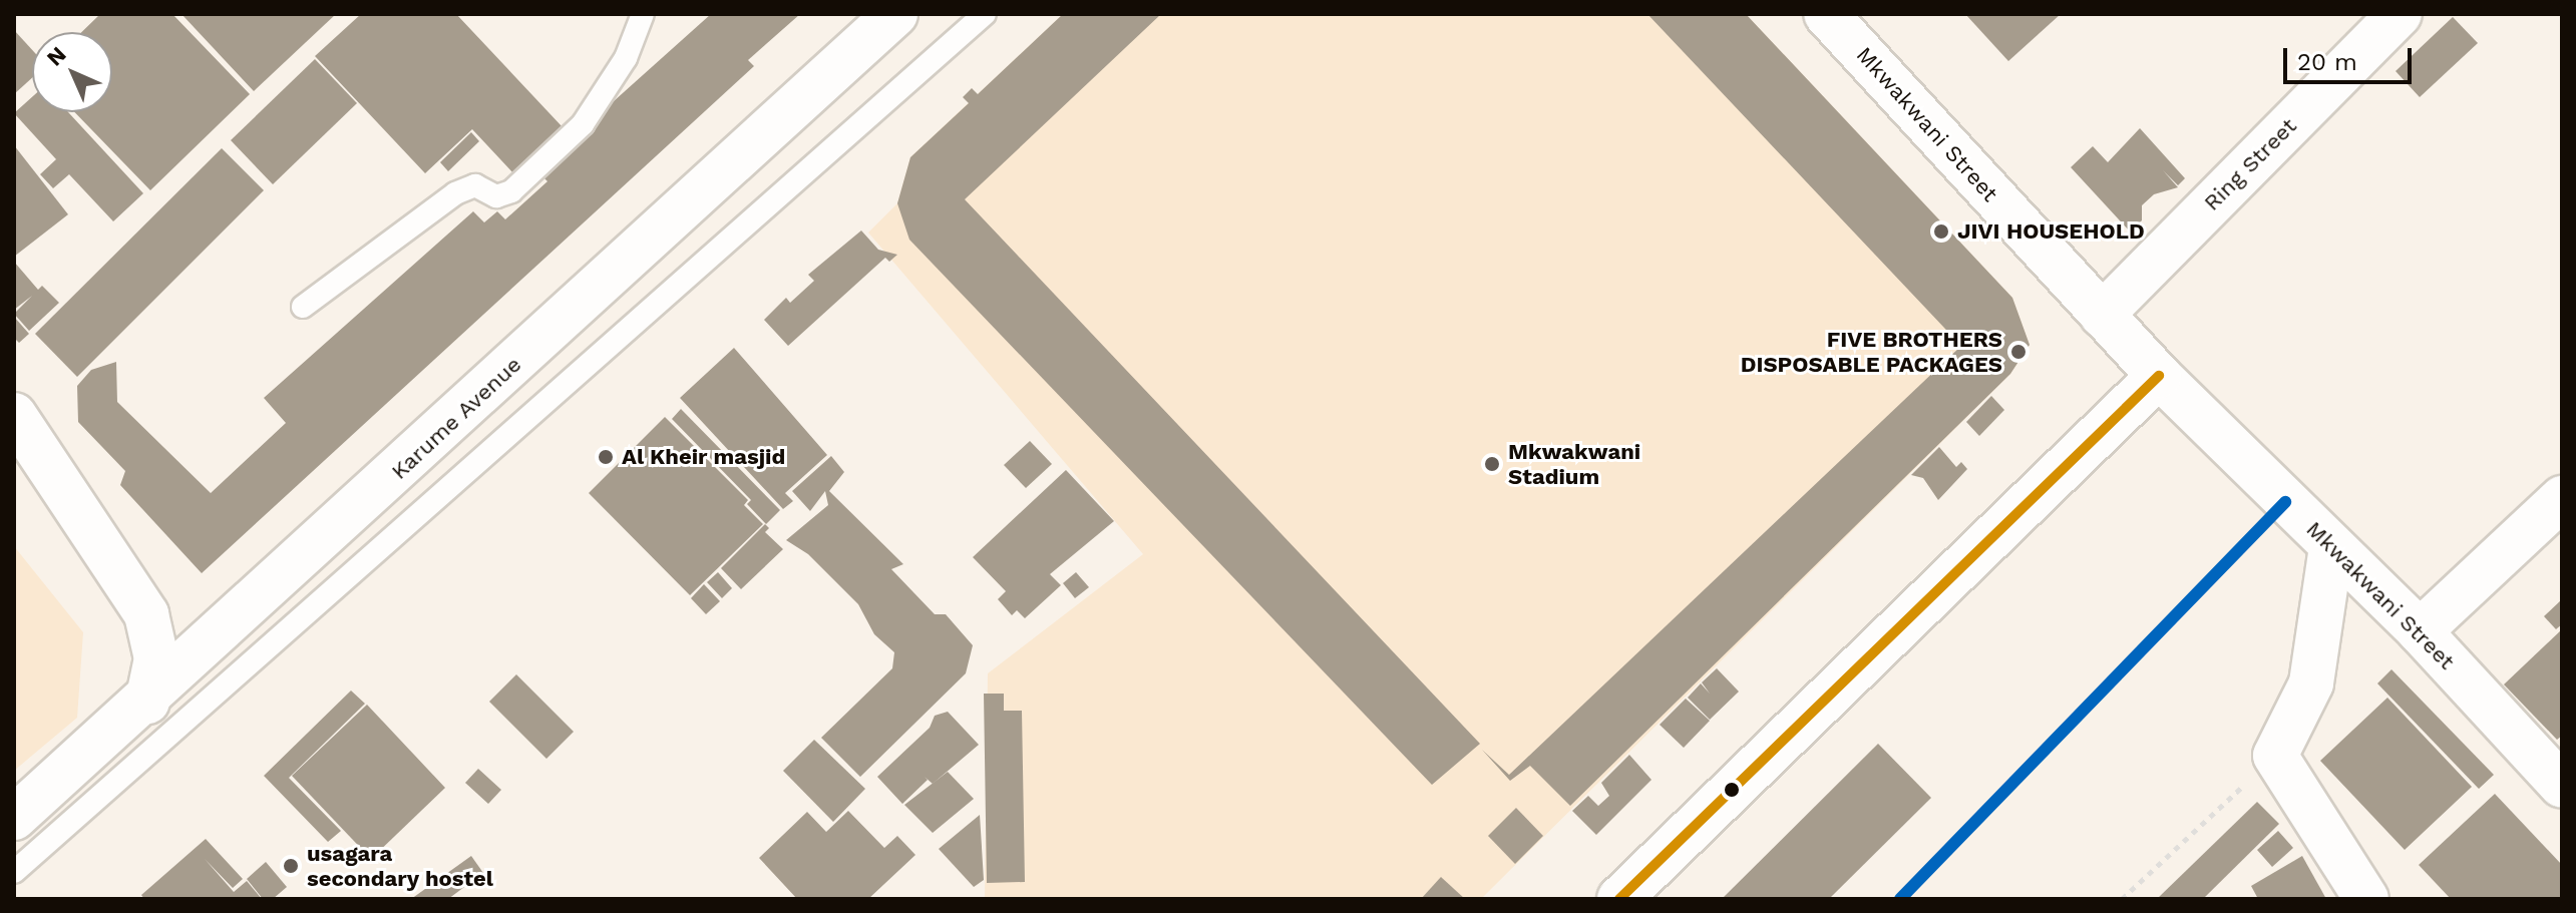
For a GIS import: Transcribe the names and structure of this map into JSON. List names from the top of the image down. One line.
{"streets":{"main road":["Mkwakwani Street","Ring Street","Karume Avenue"]},"crossings":[["Mkwakwani Street","Ring Street"]],"places":["JIVI HOUSEHOLD","FIVE BROTHERS DISPOSABLE PACKAGES","Al Kheir masjid","Mkwakwani Stadium","usagara secondary hostel"],"scale_bar":"20 m","north":"top left"}
